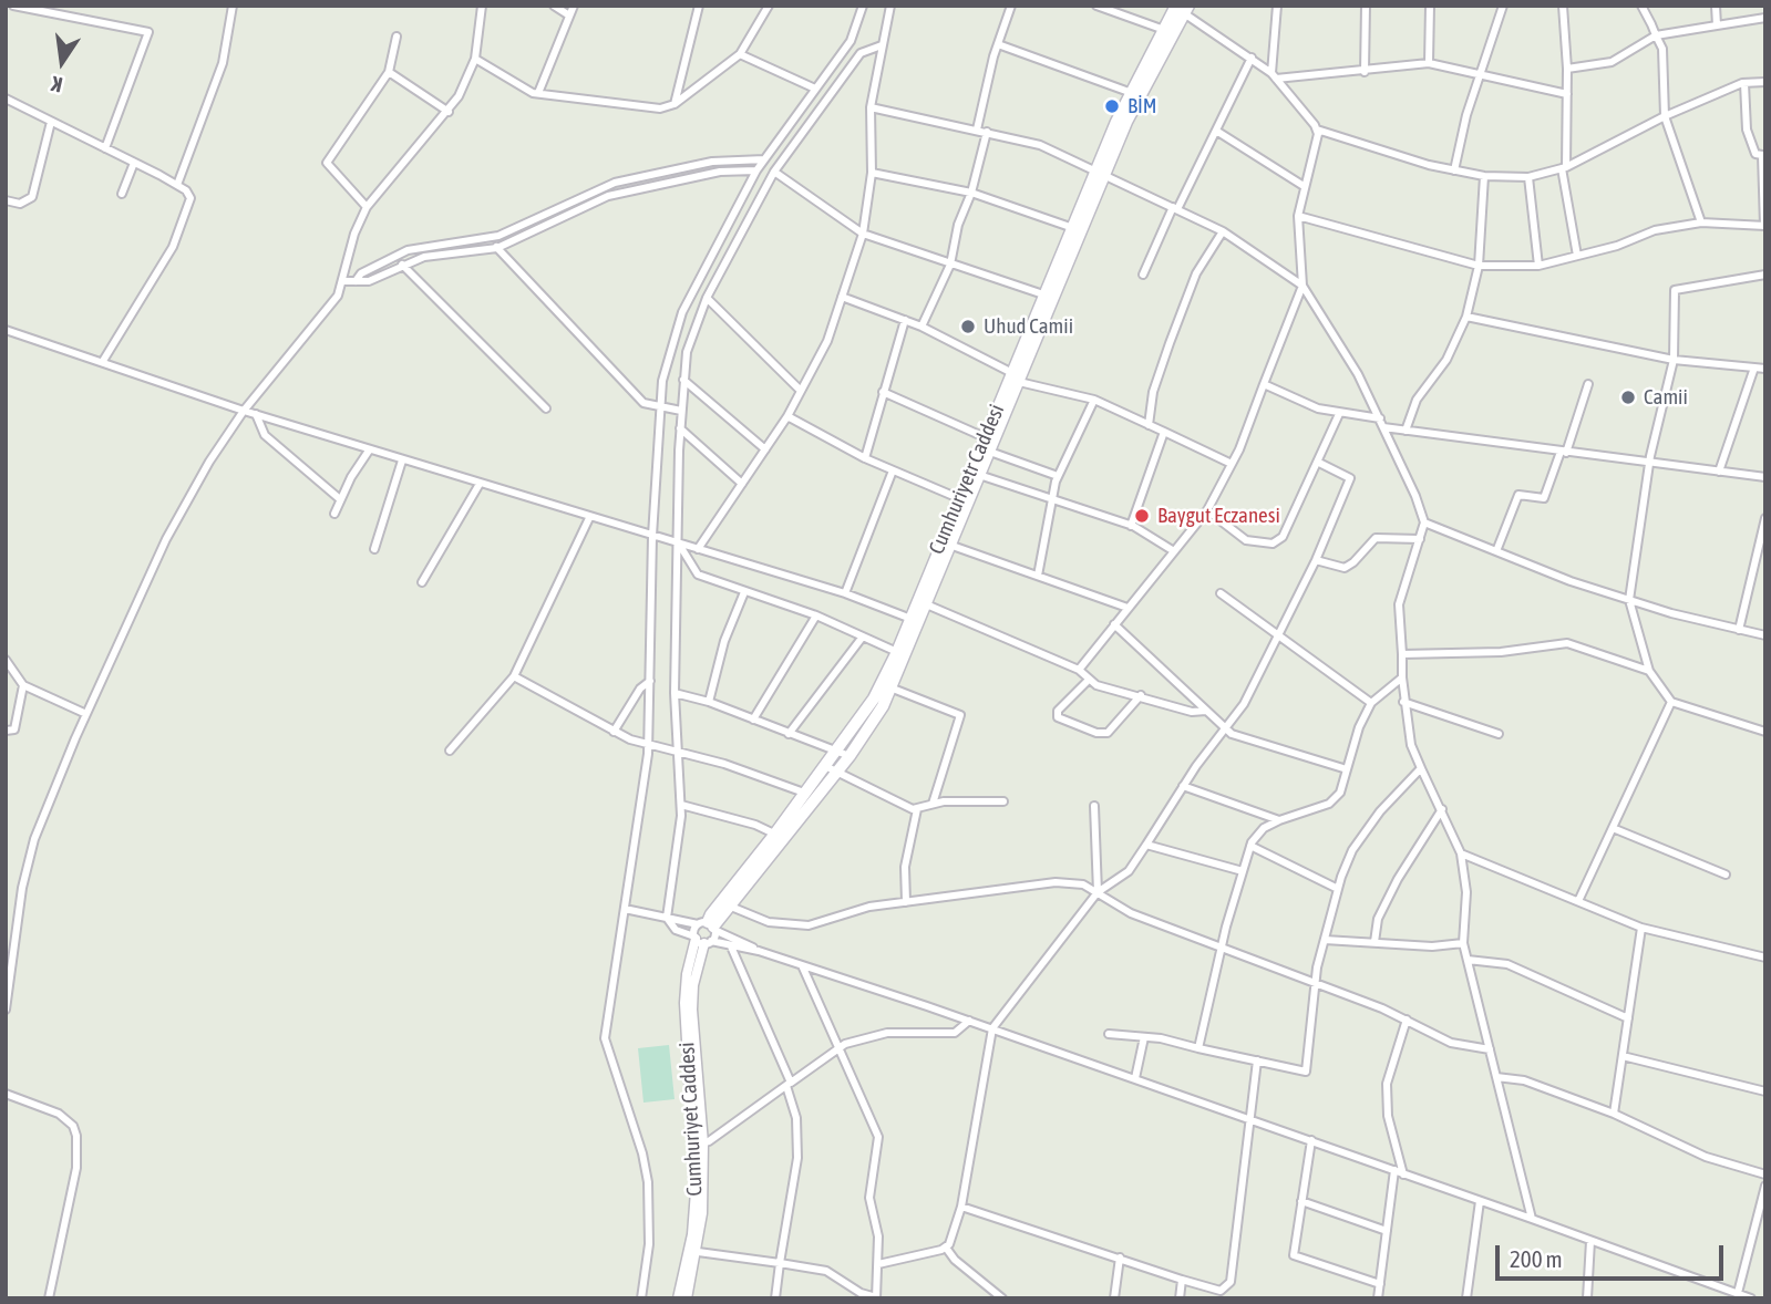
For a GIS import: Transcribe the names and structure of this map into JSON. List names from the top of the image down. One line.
{"streets":{"main road":["Cumhuriyetr Caddesi"],"street":["Cumhuriyet Caddesi"]},"places":["BİM","Uhud Camii","Camii","Baygut Eczanesi"],"scale_bar":"200 m","north":"bottom"}
